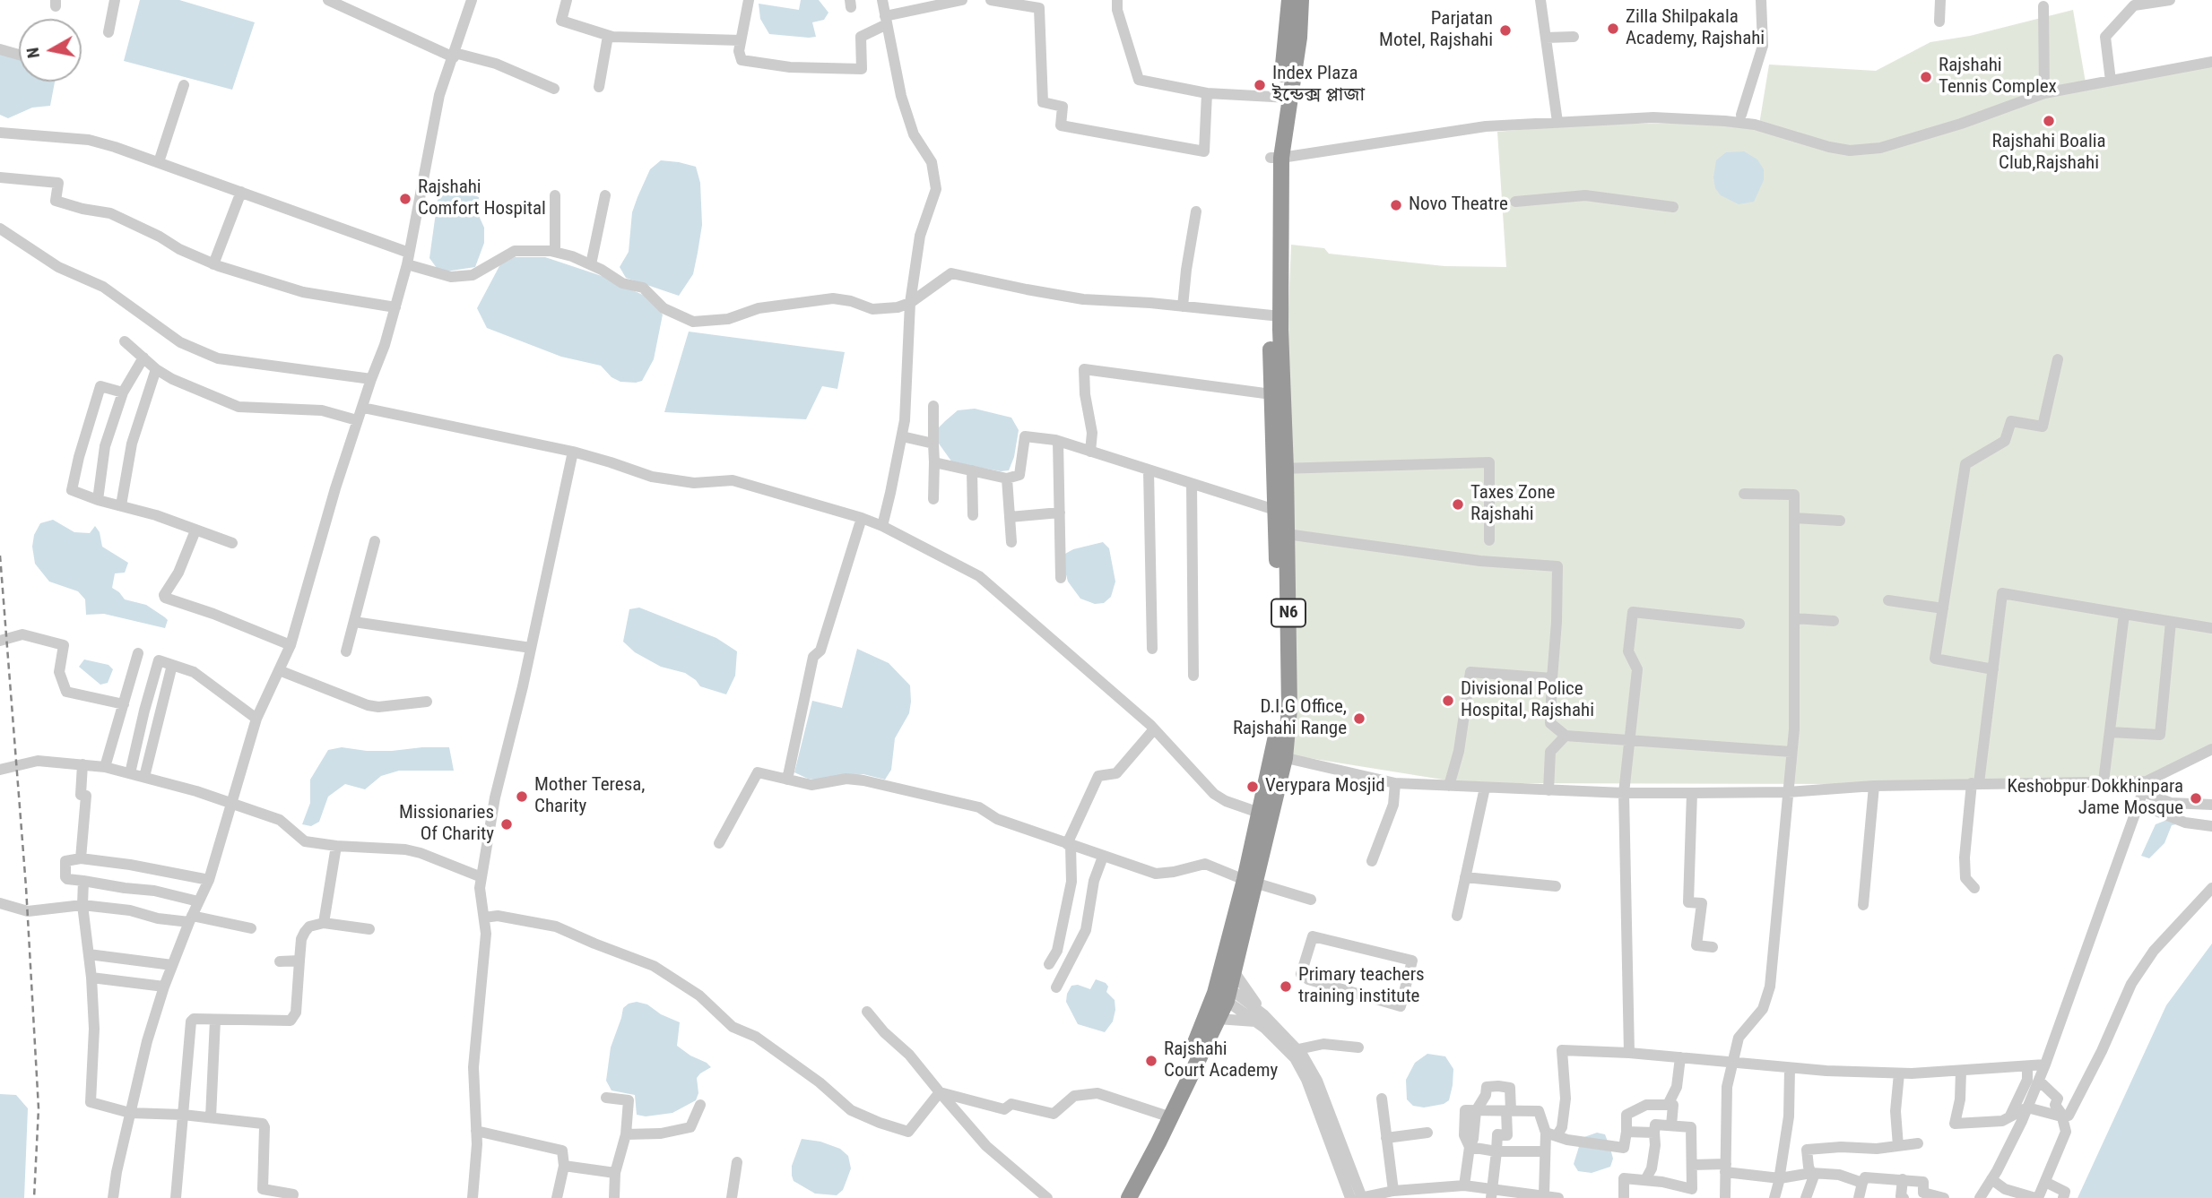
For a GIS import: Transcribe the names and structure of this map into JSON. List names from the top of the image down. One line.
{"streets":{"highway":["N6"]},"places":["Zilla Shilpakala Academy, Rajshahi","Parjatan Motel, Rajshahi","Rajshahi Tennis Complex","Index Plaza ইন্ডেক্স প্লাজা","Rajshahi Boalia Club,Rajshahi","Rajshahi Comfort Hospital","Novo Theatre","Taxes Zone Rajshahi","Divisional Police Hospital, Rajshahi","D.I.G Office, Rajshahi Range","Verypara Mosjid","Mother Teresa, Charity","Keshobpur Dokkhinpara Jame Mosque","Missionaries Of Charity","Primary teachers training institute","Rajshahi Court Academy"],"north":"left"}
